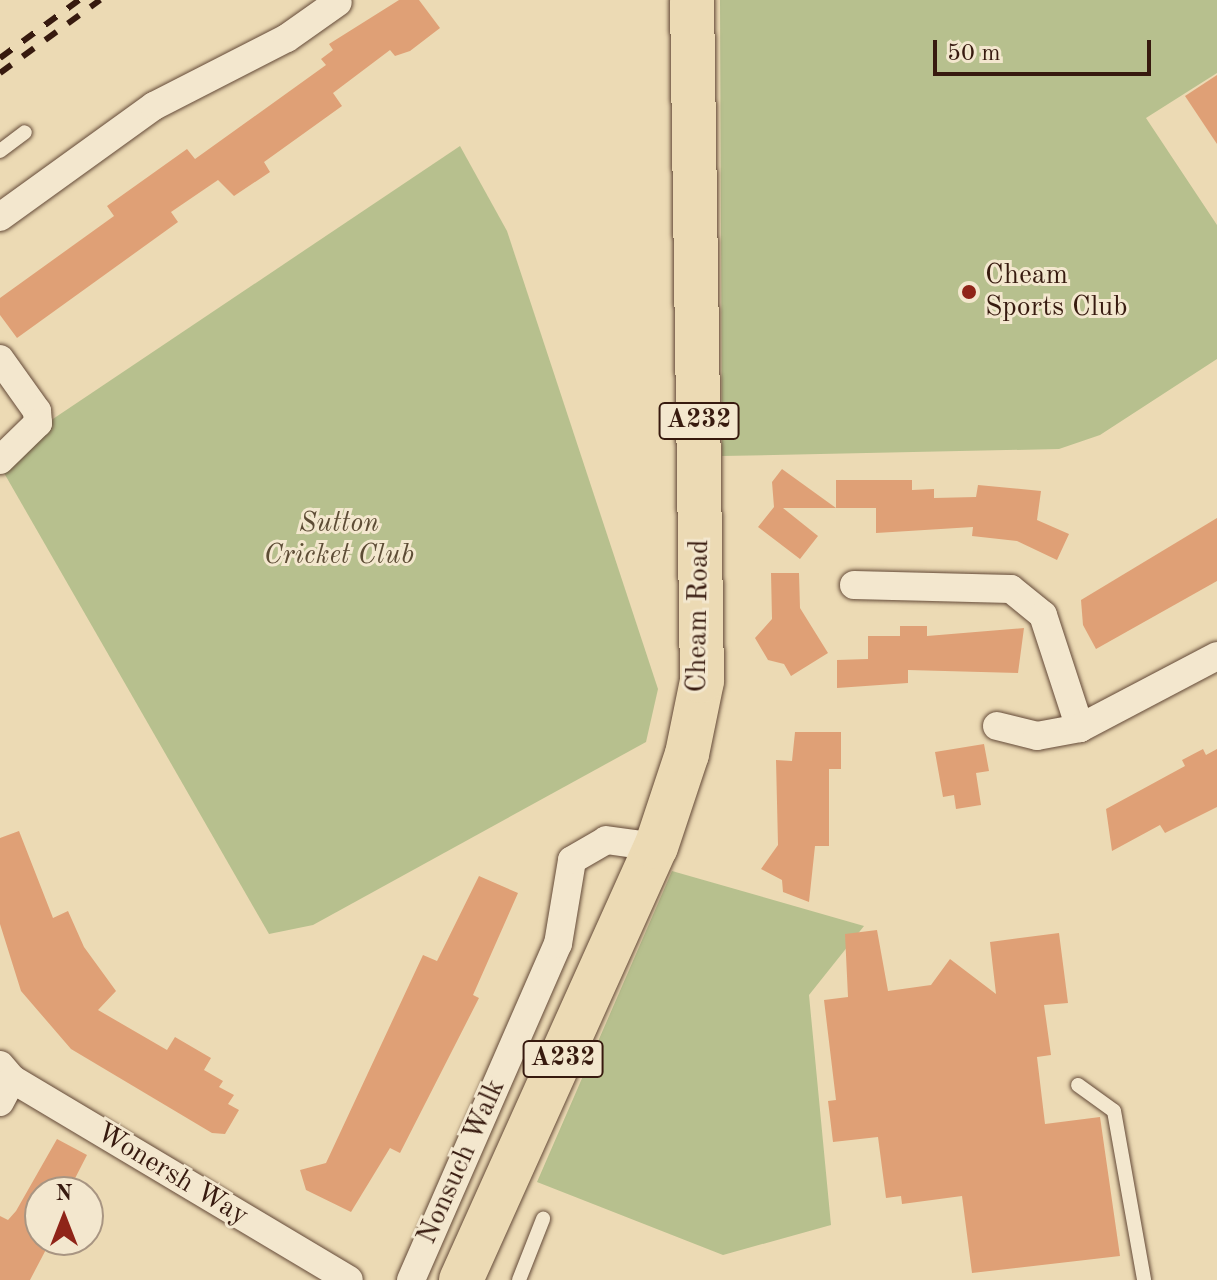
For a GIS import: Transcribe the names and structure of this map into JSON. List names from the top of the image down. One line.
{"streets":{"highway":["A232","Cheam Road"],"street":["Nonsuch Walk","Wonersh Way"]},"crossings":[["Cheam Road","Nonsuch Walk"]],"parks":["Sutton Cricket Club"],"places":["Cheam Sports Club"],"scale_bar":"50 m","north":"top"}
